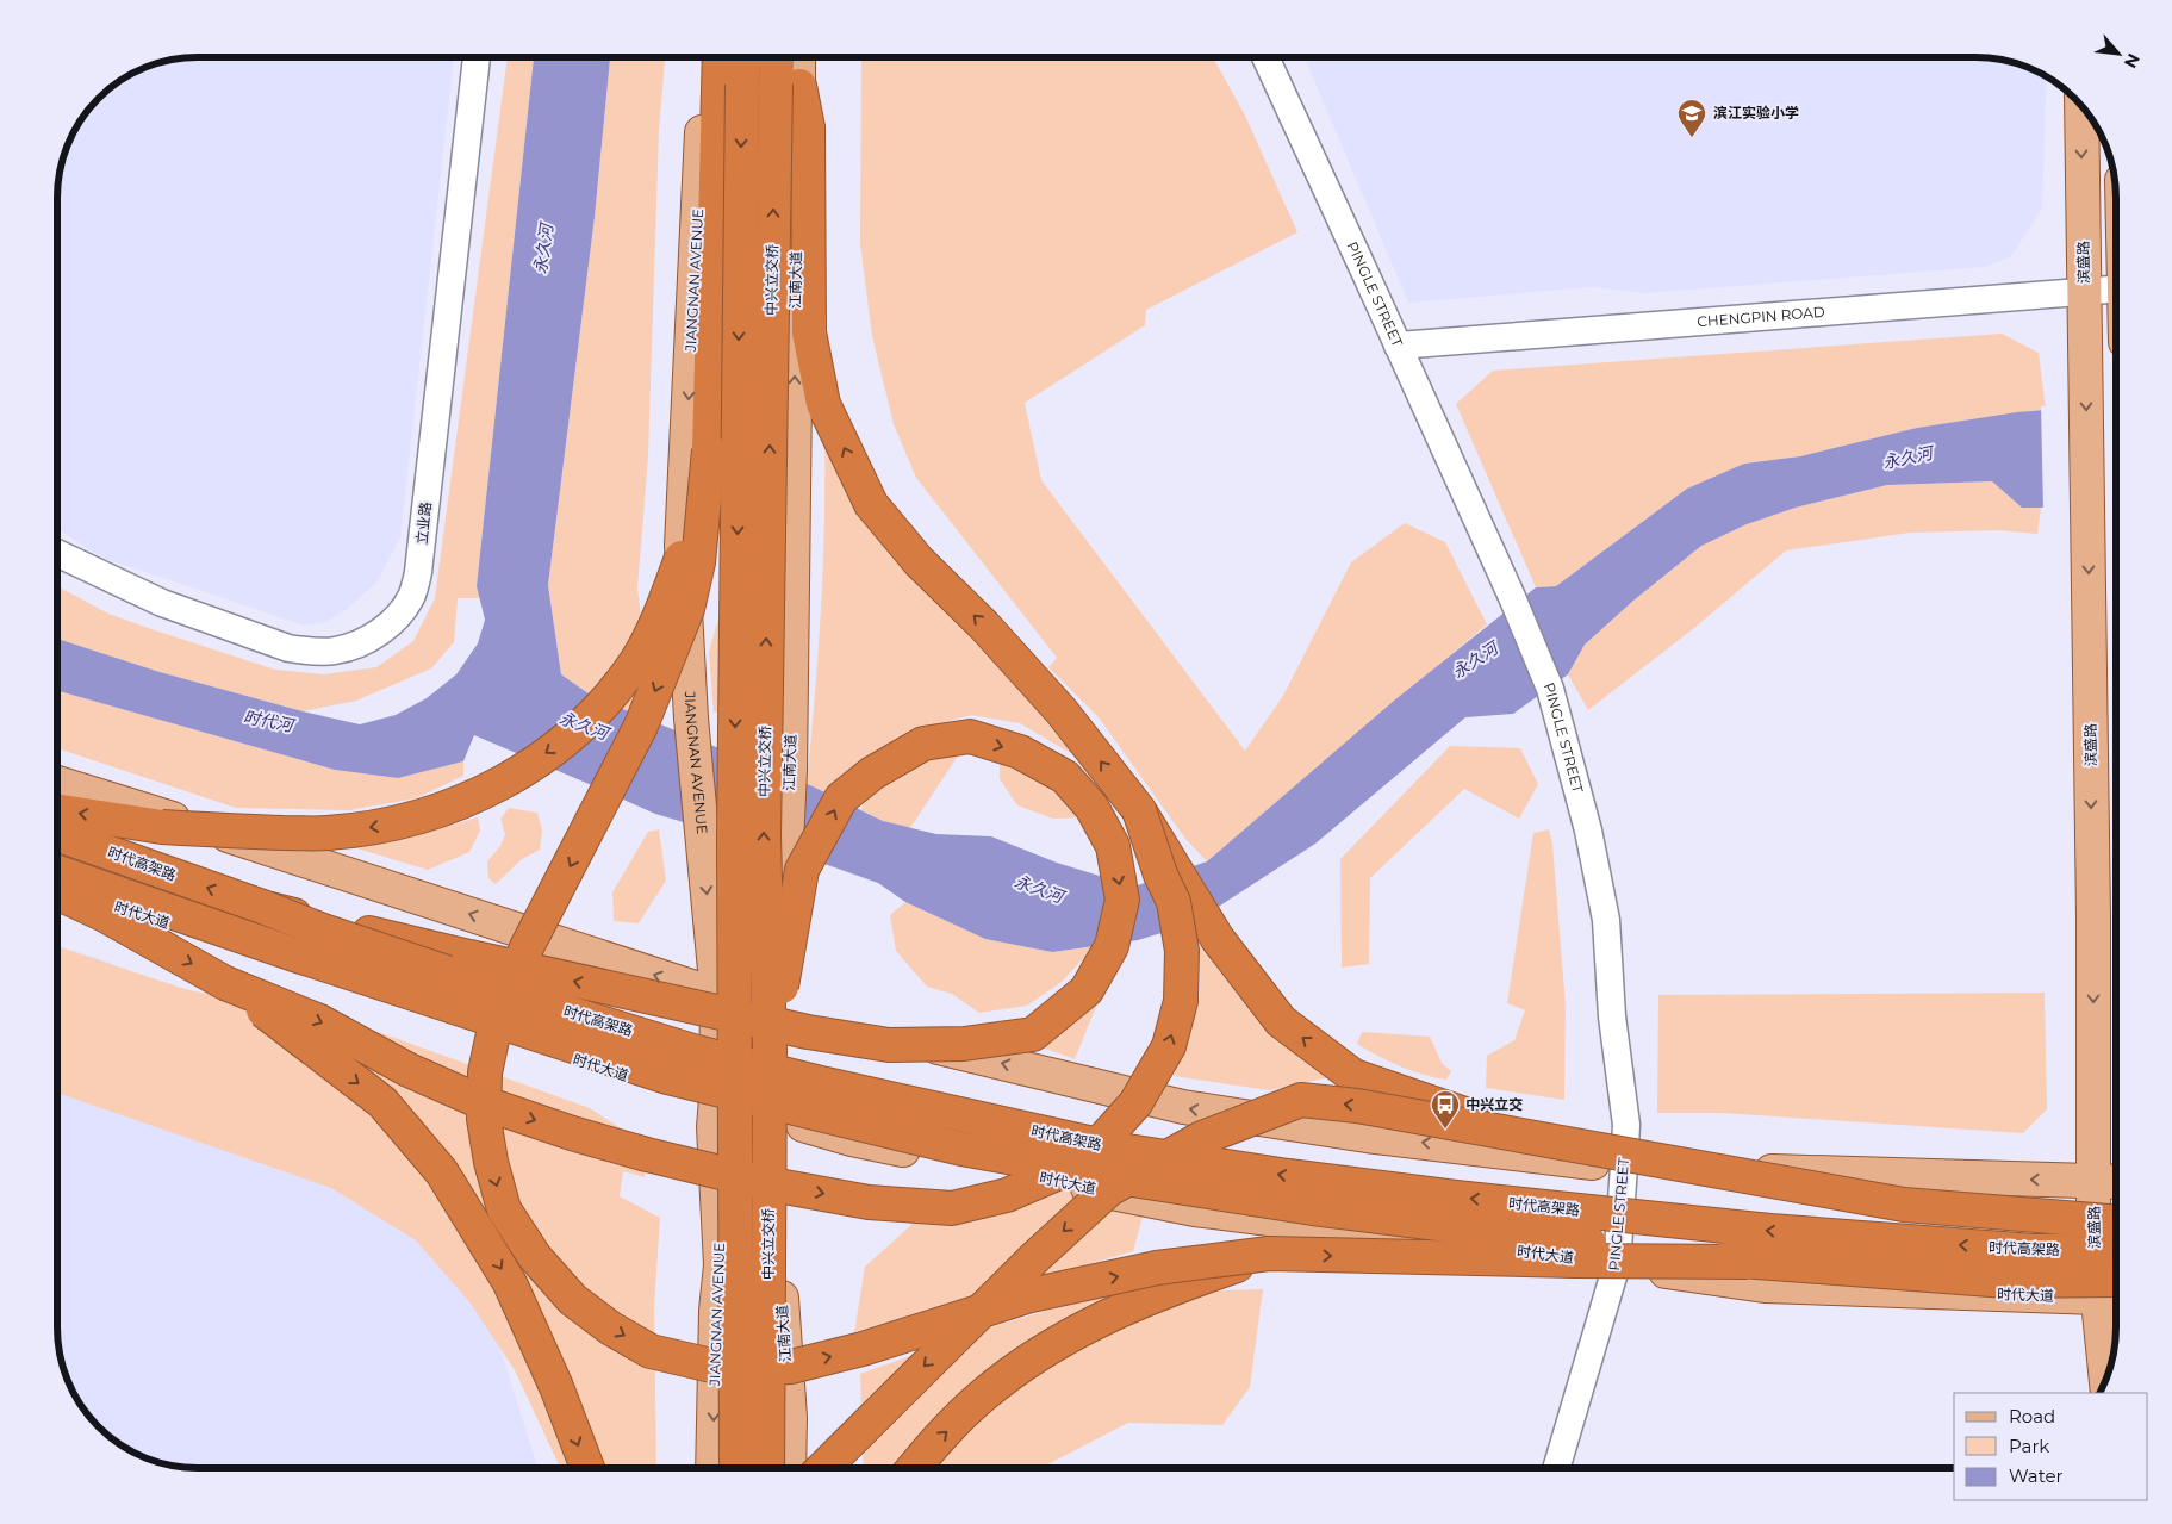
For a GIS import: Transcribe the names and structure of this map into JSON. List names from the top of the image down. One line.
{"streets":{"highway":["JIANGNAN AVENUE","中兴立交桥","时代高架路"],"main road":["滨盛路","江南大道","时代大道"],"street":["PINGLE STREET","CHENGPIN ROAD","立业路"]},"crossings":[["滨盛路","CHENGPIN ROAD"],["滨盛路","时代大道"],["JIANGNAN AVENUE","时代大道"],["中兴立交桥","江南大道"],["江南大道","时代大道"],["PINGLE STREET","CHENGPIN ROAD"],["PINGLE STREET","时代大道"]],"one_way":["滨盛路","JIANGNAN AVENUE","江南大道"],"water":["永久河","时代河"],"places":{"school or university":["滨江实验小学"],"bus stop":["中兴立交"]},"legend":["Road","Park","Water"],"north":"bottom right"}
